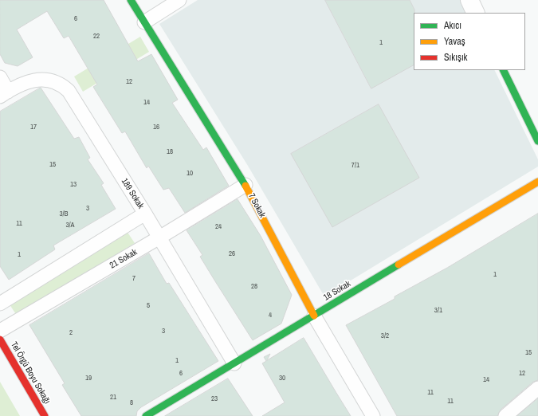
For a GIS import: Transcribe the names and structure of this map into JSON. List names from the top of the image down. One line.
{"streets":{"street":["7 Sokak","18 Sokak","Tel Örgü Boyu Sokağı"],"lane":["189 Sokak","21 Sokak"]},"crossings":[["189 Sokak","21 Sokak"],["189 Sokak","18 Sokak"],["7 Sokak","21 Sokak"],["7 Sokak","18 Sokak"]],"house_numbers":["6","22","1","12","14","17","16","18","15","7/1","10","13","3","3/B","11","3/A","24","26","1","1","7","28","5","3/1","4","3","2","3/2","15","1","6","12","19","30","14","11","21","23","11","8"],"legend":["Akıcı","Yavaş","Sıkışık"]}
